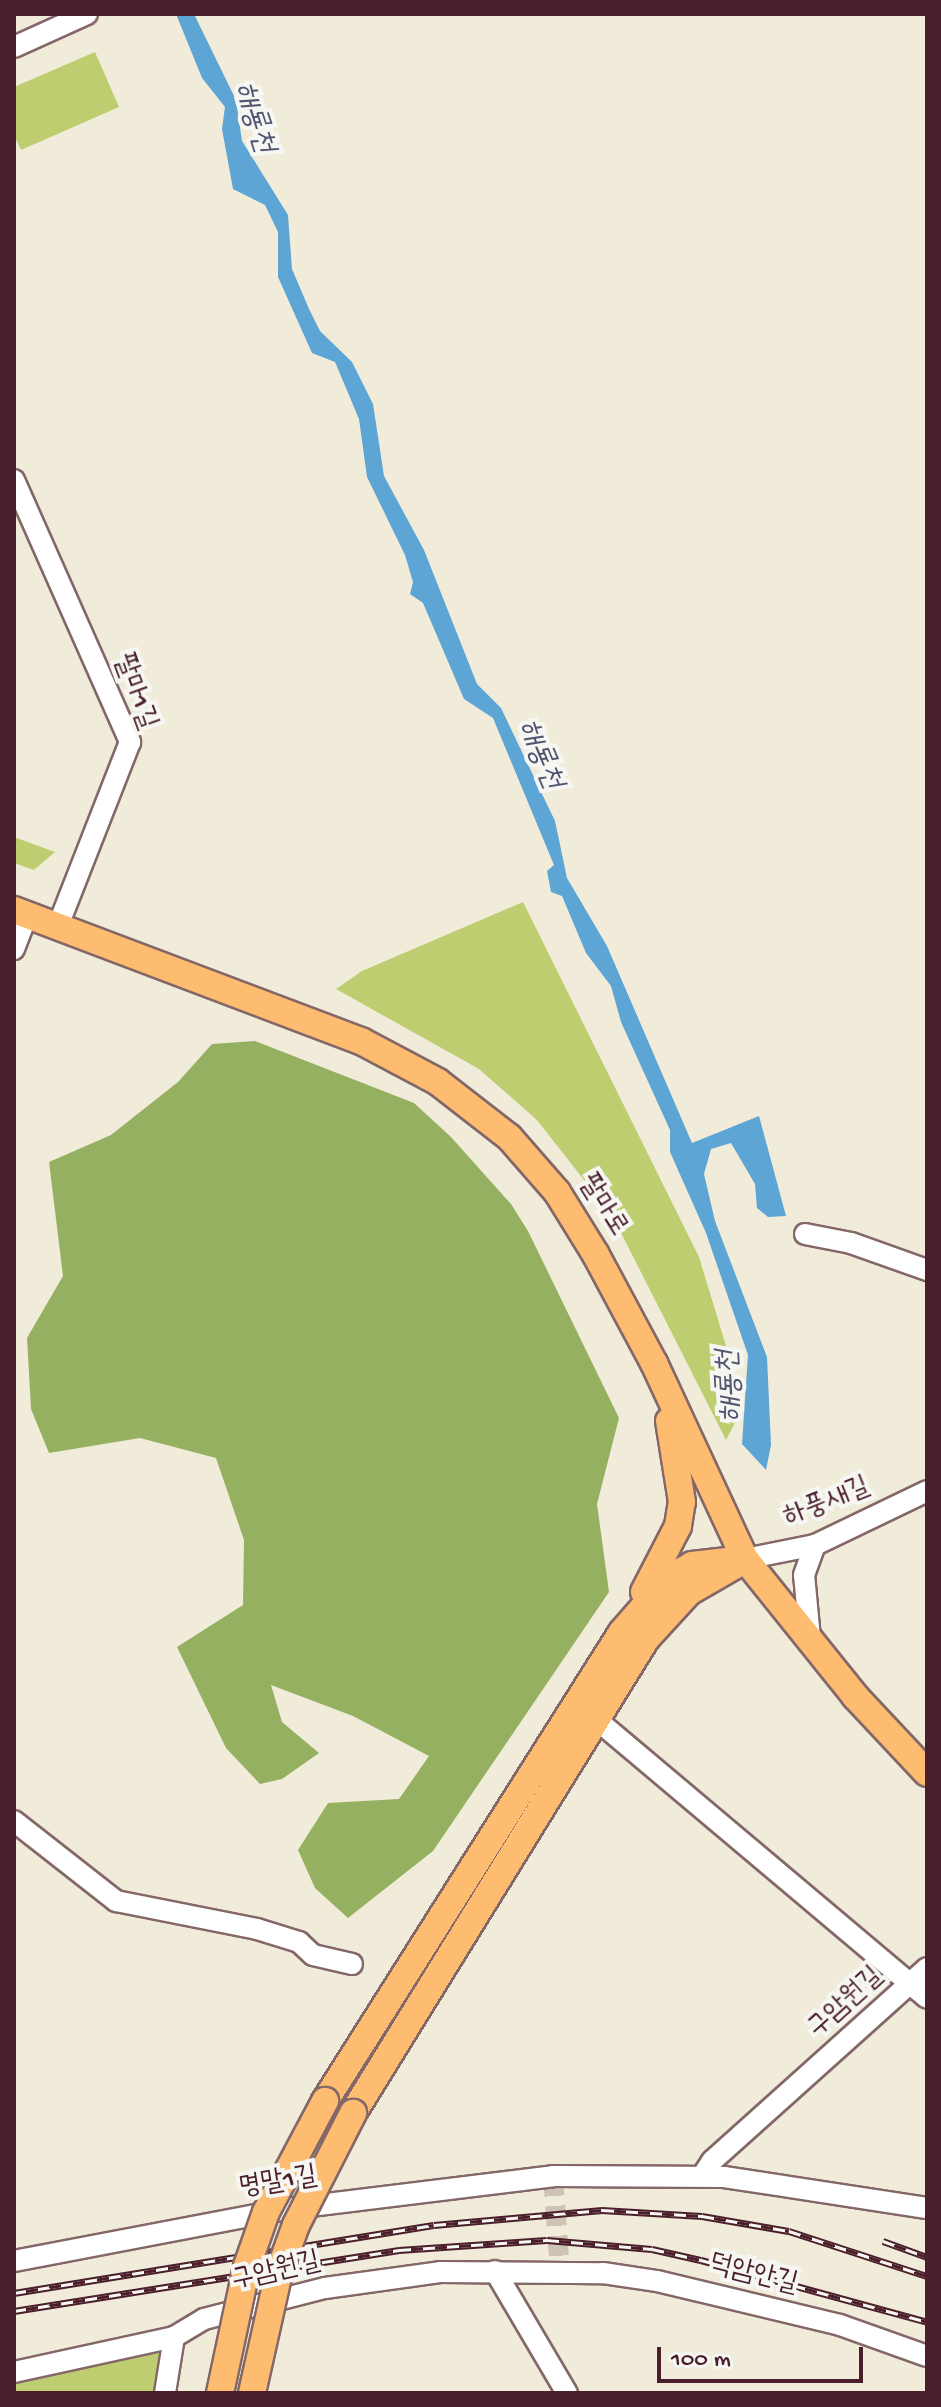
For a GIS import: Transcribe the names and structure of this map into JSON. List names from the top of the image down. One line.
{"streets":{"main road":["팔마로"],"street":["팔마1길","하풍새길","구암원길","명말1길","덕암안길"]},"crossings":[["팔마1길","팔마로"],["팔마로","하풍새길"],["구암원길","명말1길"],["구암원길","덕암안길"]],"water":["해룡천"],"scale_bar":"100 m"}
